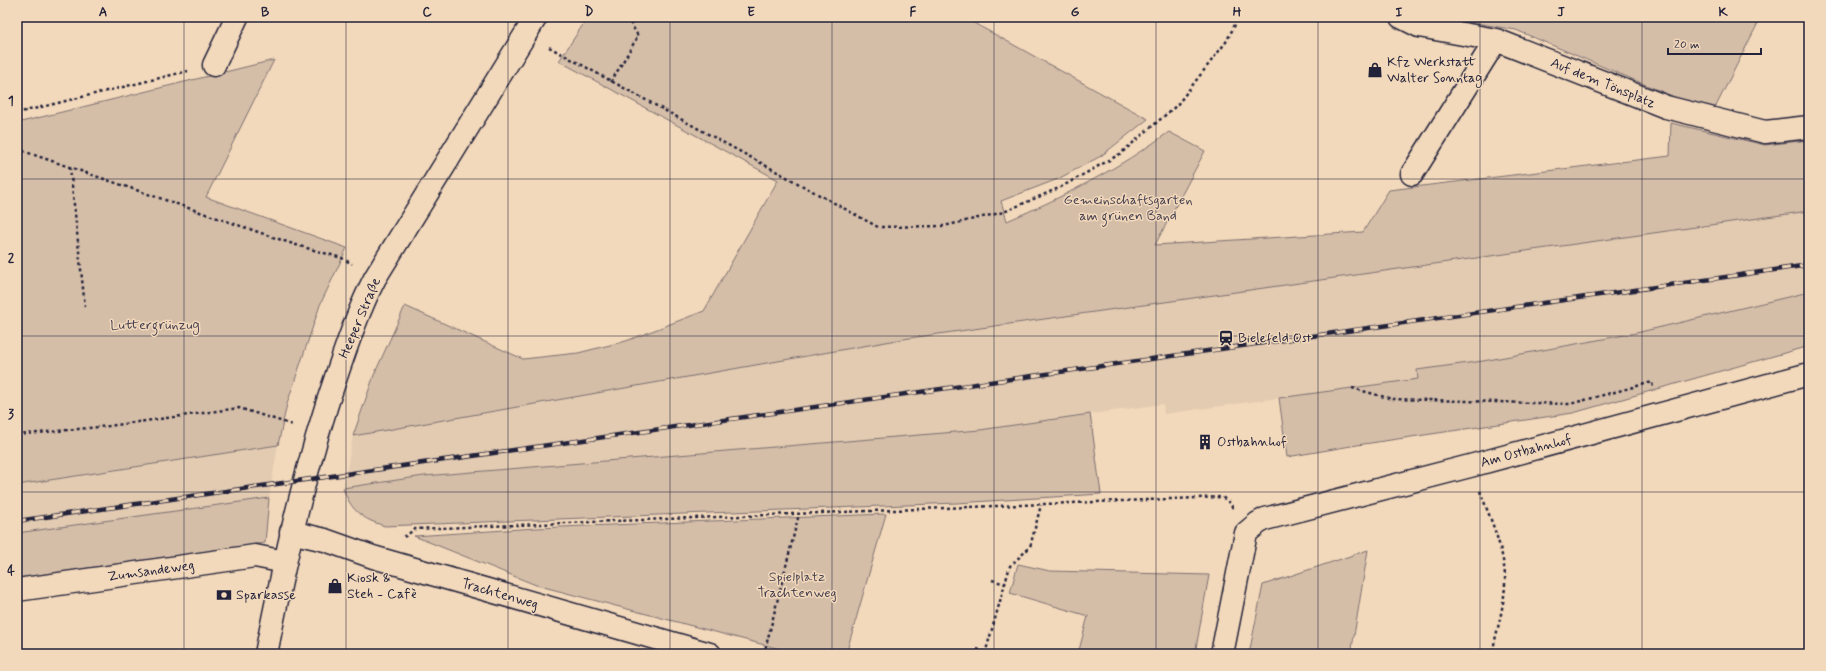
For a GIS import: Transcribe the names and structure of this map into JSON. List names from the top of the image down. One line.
{"streets":{"street":["Auf dem Tönsplatz","Heeper Straße","Am Ostbahnhof","Zumsandeweg","Trachtenweg"]},"crossings":[["Heeper Straße","Zumsandeweg"],["Heeper Straße","Trachtenweg"]],"parks":["Gemeinschaftsgarten am grünen Band","Luttergrünzug","Spielplatz Trachtenweg"],"places":{"shop":["Kfz Werkstatt Walter Sonntag","Kiosk & Steh - Cafè"],"station":["Bielefeld Ost"],"building":["Ostbahnhof"],"bank":["Sparkasse"]},"scale_bar":"20 m","grid":{"columns":["A","B","C","D","E","F","G","H","I","J","K"],"rows":["1","2","3","4"]}}
